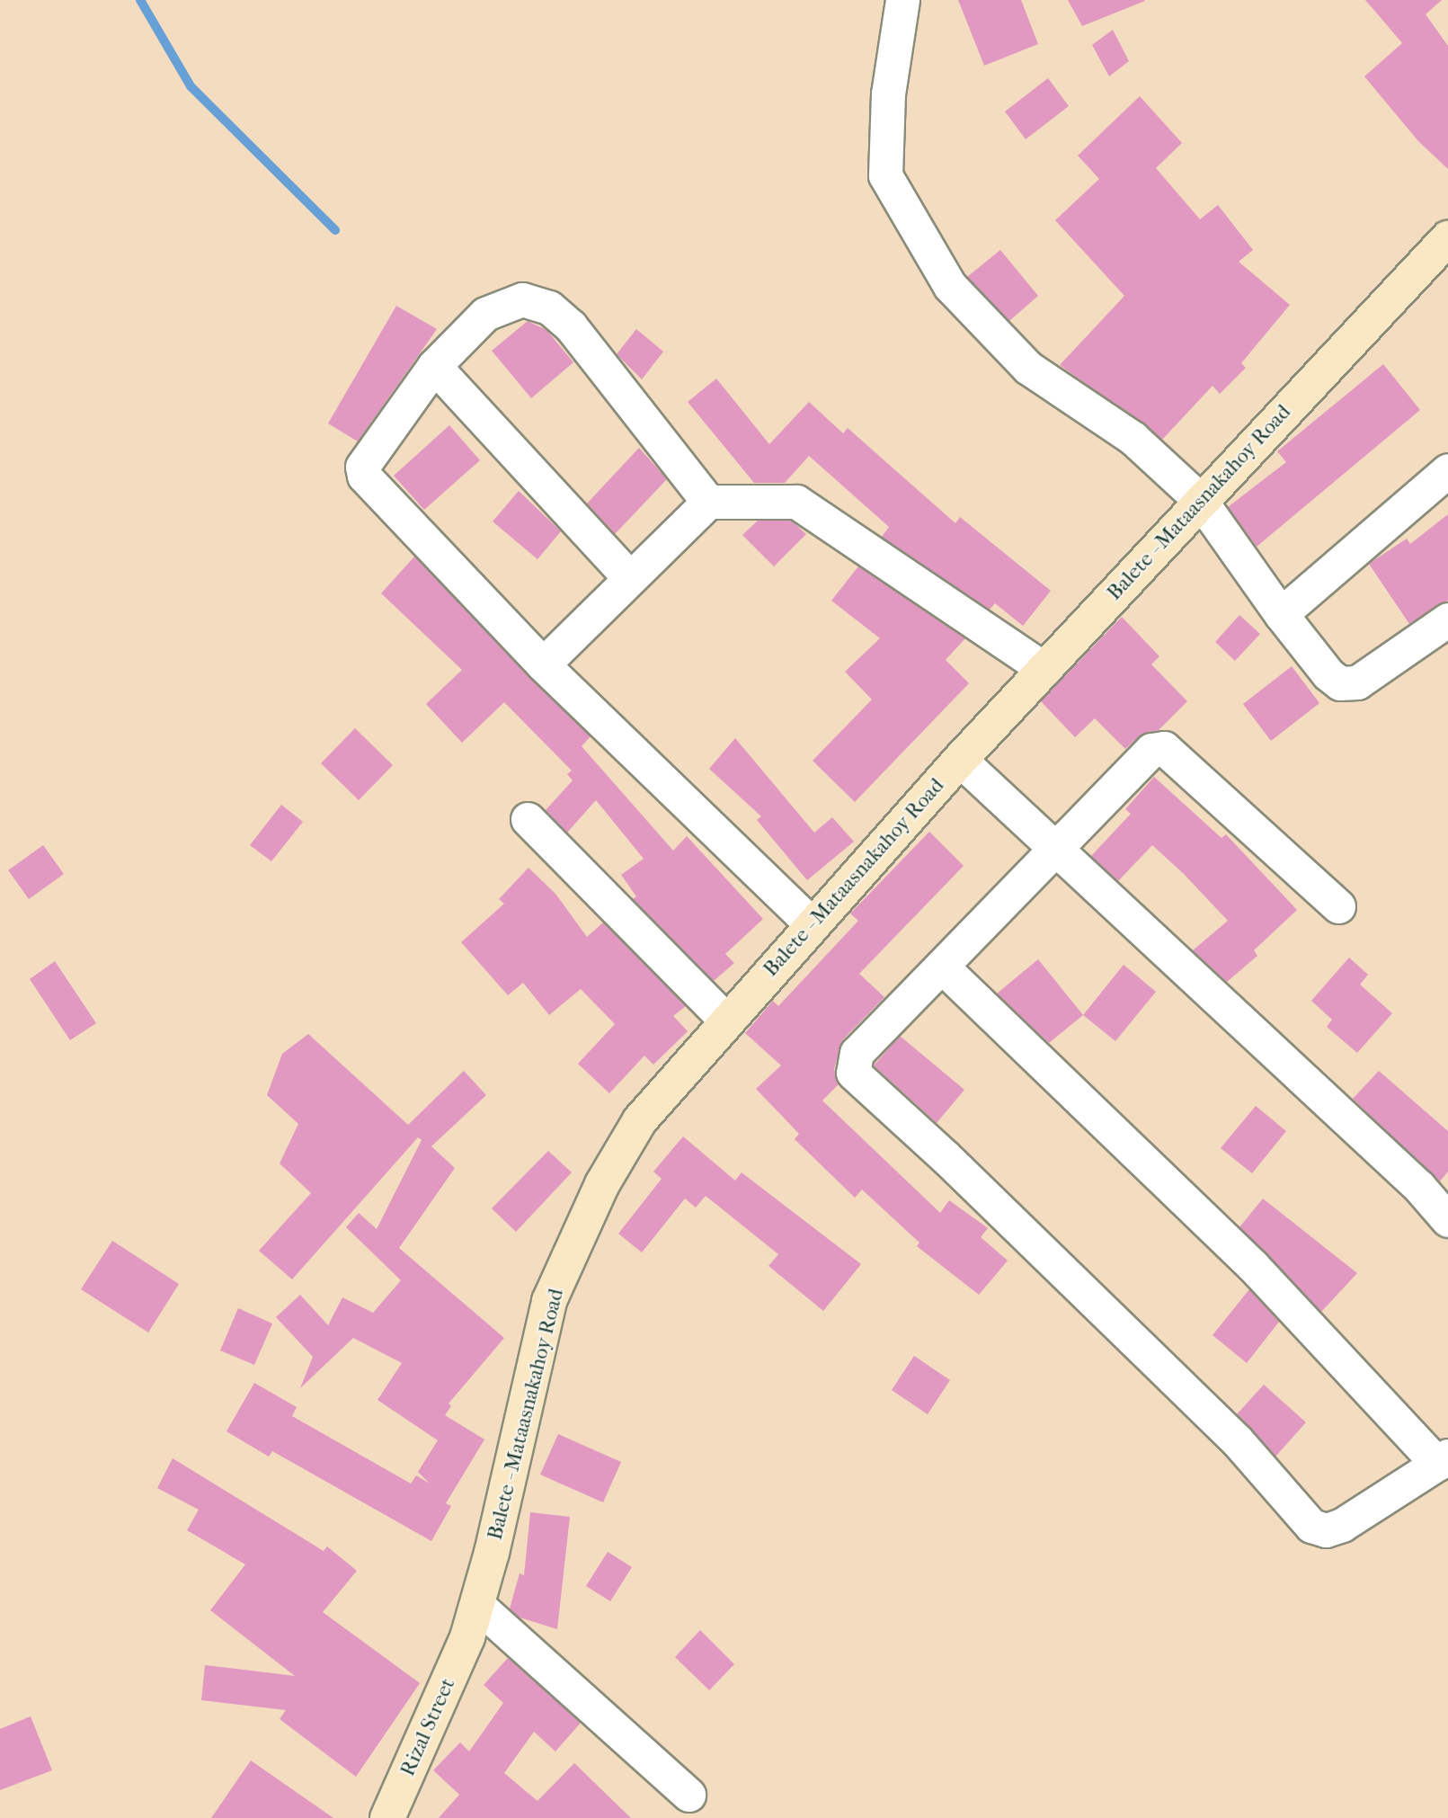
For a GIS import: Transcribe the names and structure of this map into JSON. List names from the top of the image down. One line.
{"streets":{"main road":["Balete - Mataasnakahoy Road","Rizal Street"]},"crossings":[["Balete - Mataasnakahoy Road","Rizal Street"]]}
